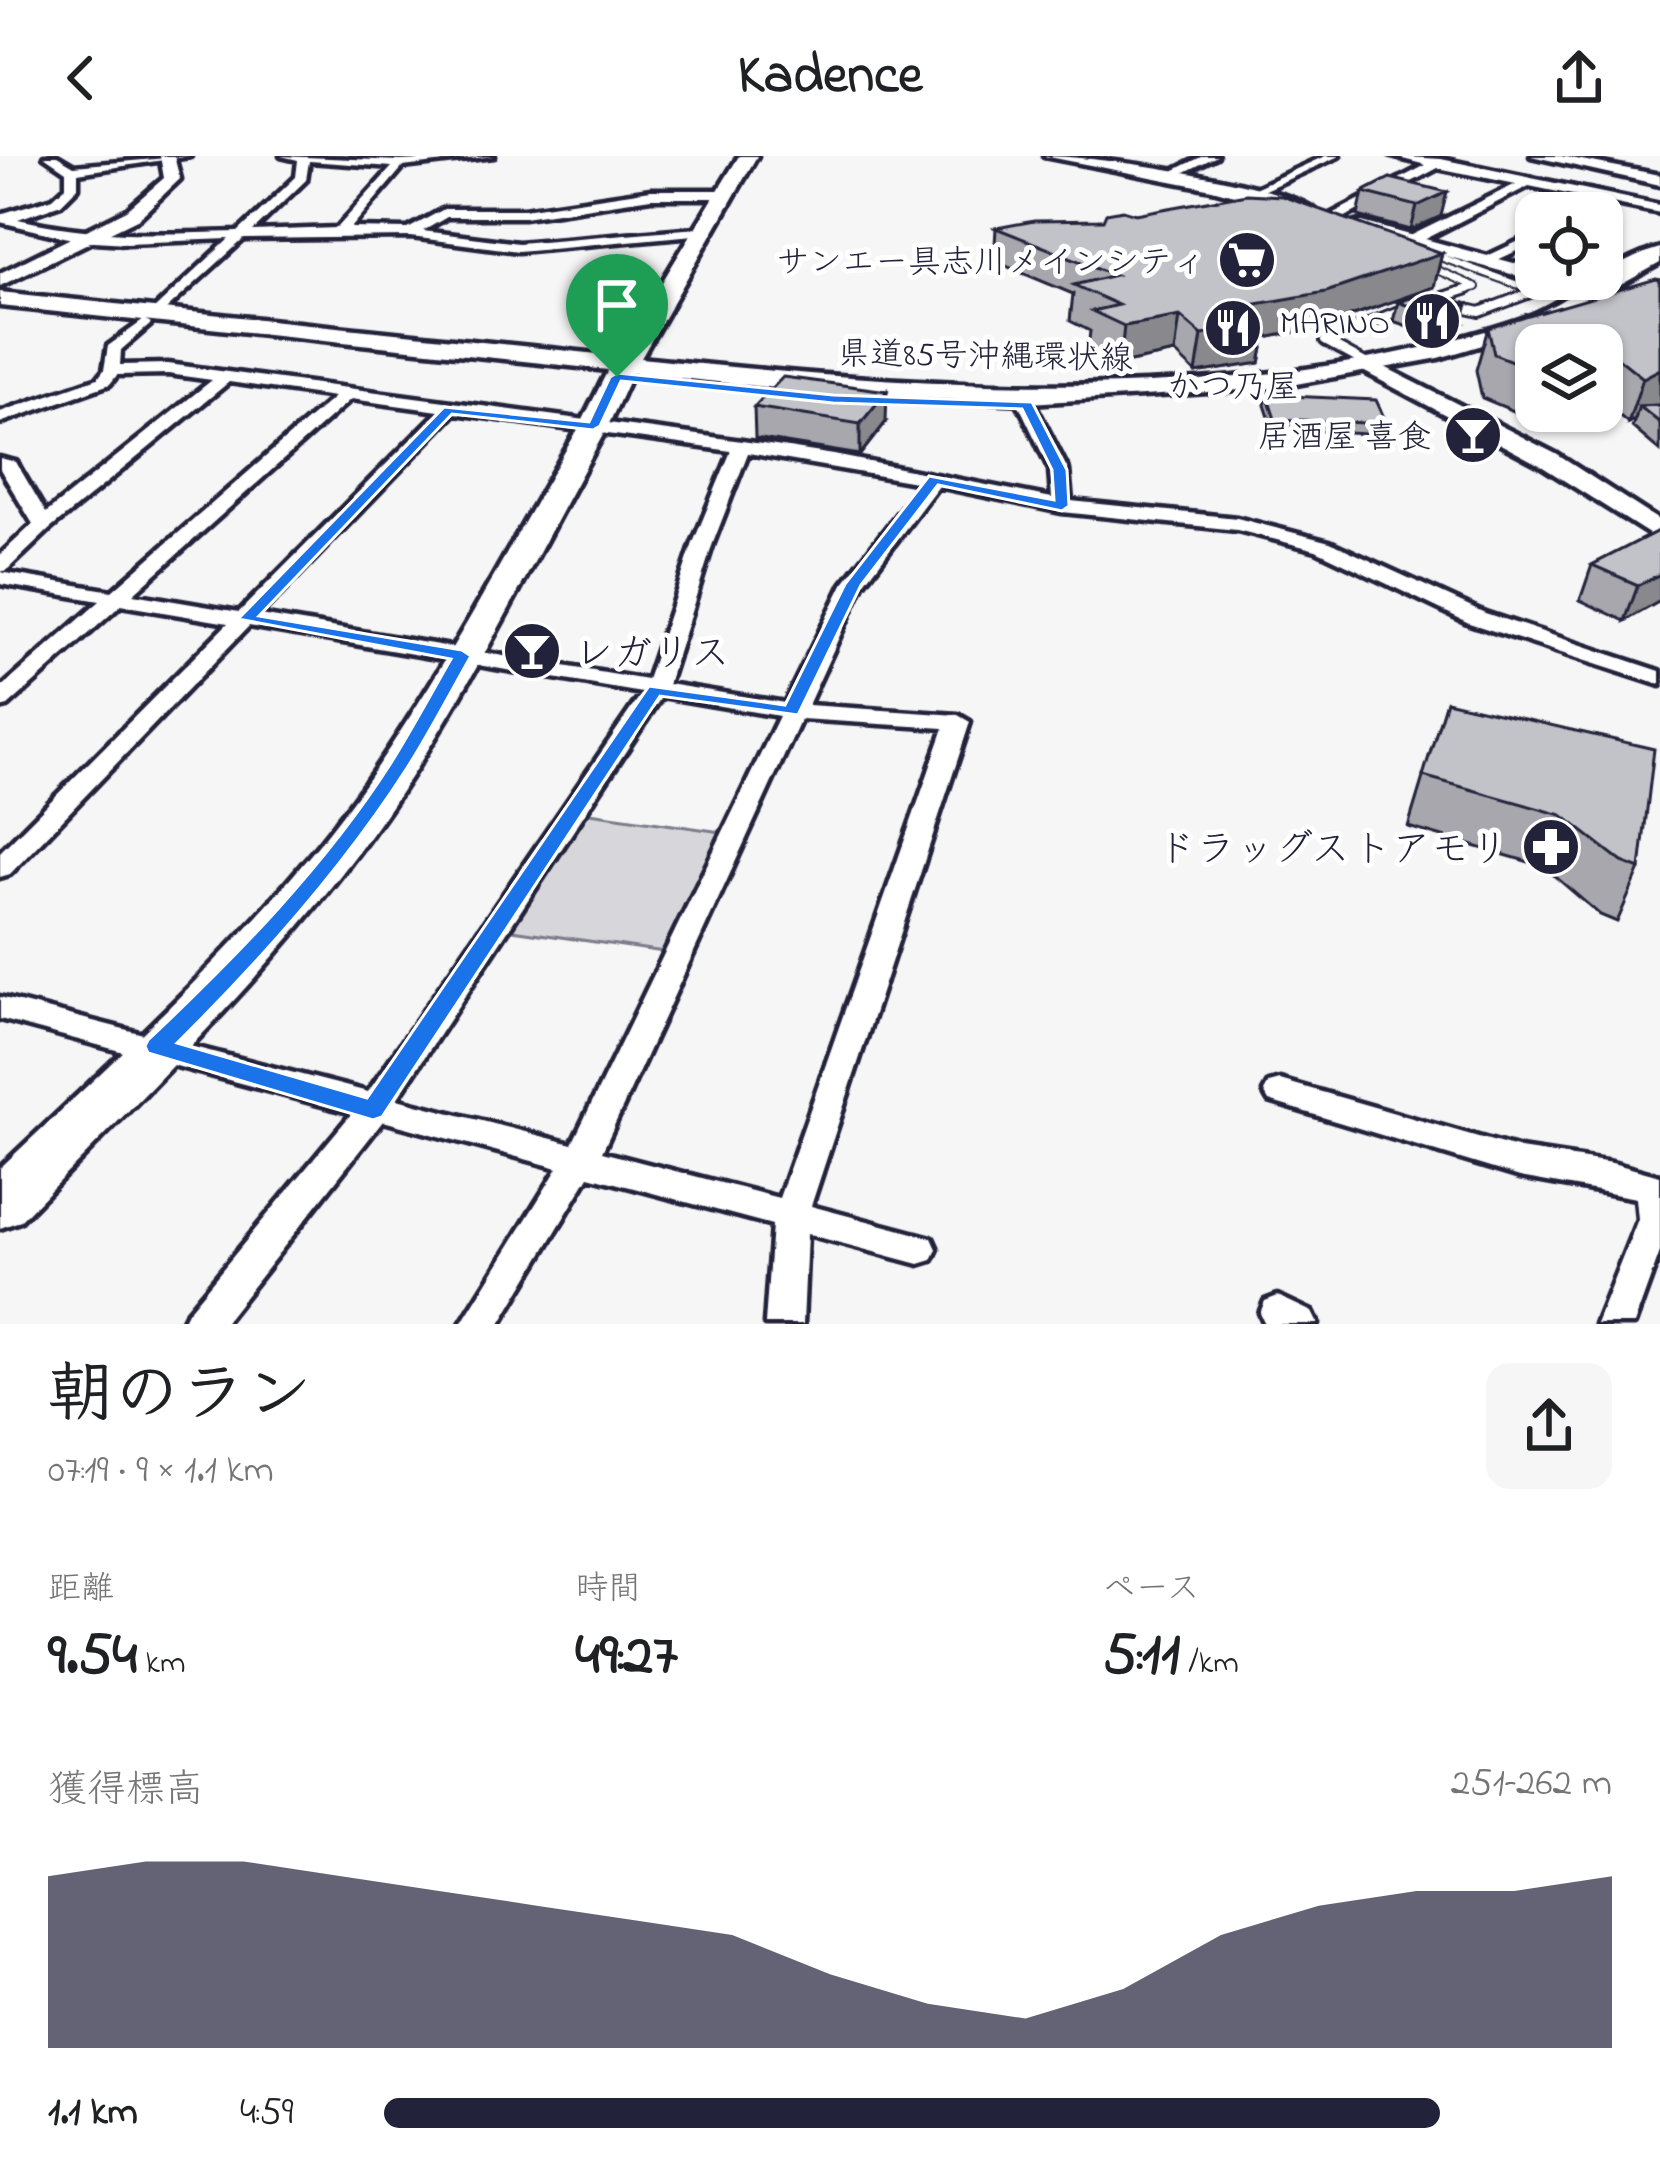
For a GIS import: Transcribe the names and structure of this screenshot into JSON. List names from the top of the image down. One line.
{"streets":{"main road":["県道85号沖縄環状線"]},"places":{"supermarket":["サンエー具志川メインシティ"],"restaurant":["MARINO","かつ乃屋"],"bar":["居酒屋 喜食","レガリス"],"pharmacy":["ドラッグストアモリ"]},"page":{"header":"Kadence","heading":["朝のラン","07:19 · 9 × 1.1 km"],"stats":[["距離","9.54 km"],["時間","49:27"],["ペース","5:11 /km"]],"chart":["獲得標高","251–262 m"],"list":[{"name":"1.1 km","note":"4:59"}]}}
